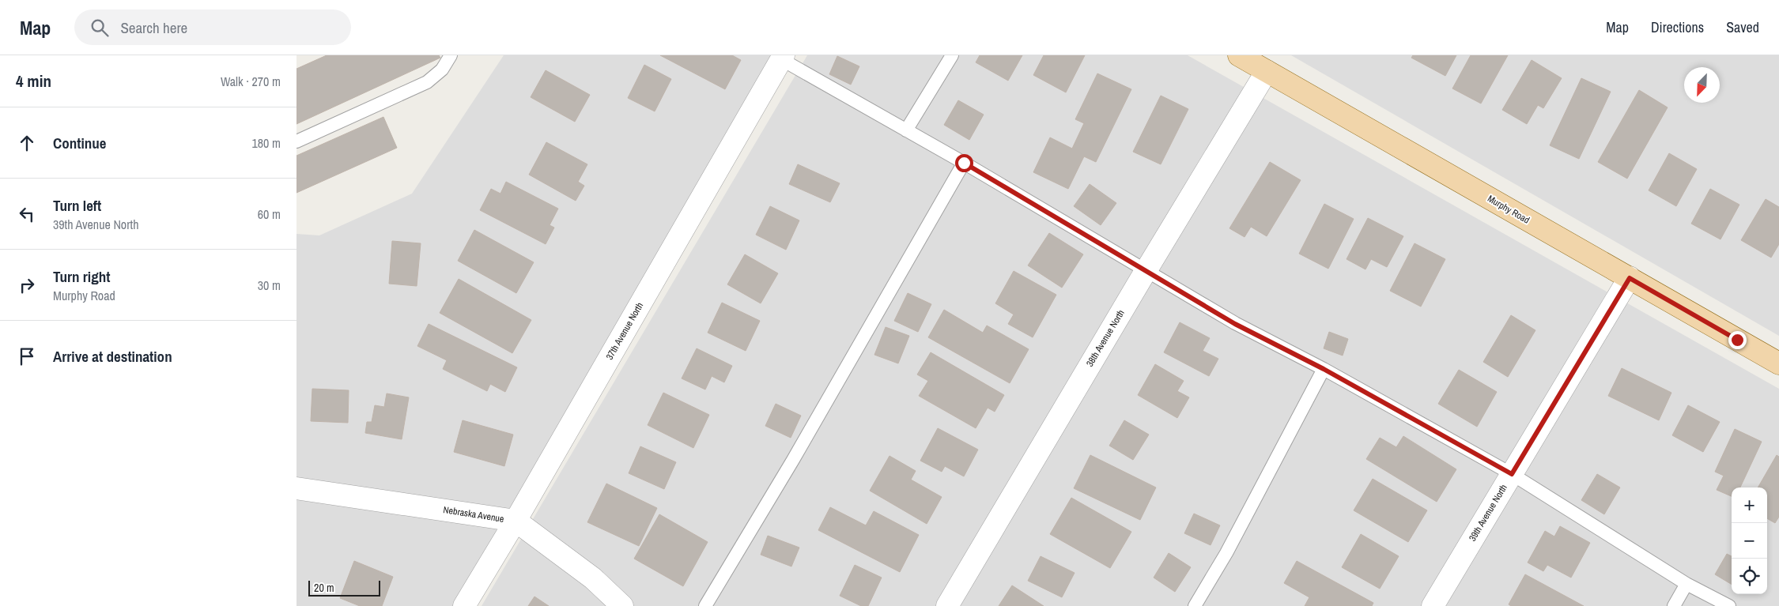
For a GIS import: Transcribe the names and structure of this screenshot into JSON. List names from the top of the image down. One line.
{"streets":{"main road":["Murphy Road"],"street":["37th Avenue North","38th Avenue North","39th Avenue North","Nebraska Avenue"]},"crossings":[["Murphy Road","38th Avenue North"],["Murphy Road","39th Avenue North"],["37th Avenue North","Nebraska Avenue"]],"scale_bar":"20 m","north":"bottom left","page":{"header":"Map","search":"Search here","nav":["Map","Directions","Saved"],"heading":["4 min","Walk · 270 m"],"list":[["Continue","180 m"],["Turn left","39th Avenue North","60 m"],["Turn right","Murphy Road","30 m"],"Arrive at destination"],"map_buttons":["+","−"],"scale":"20 m"}}
